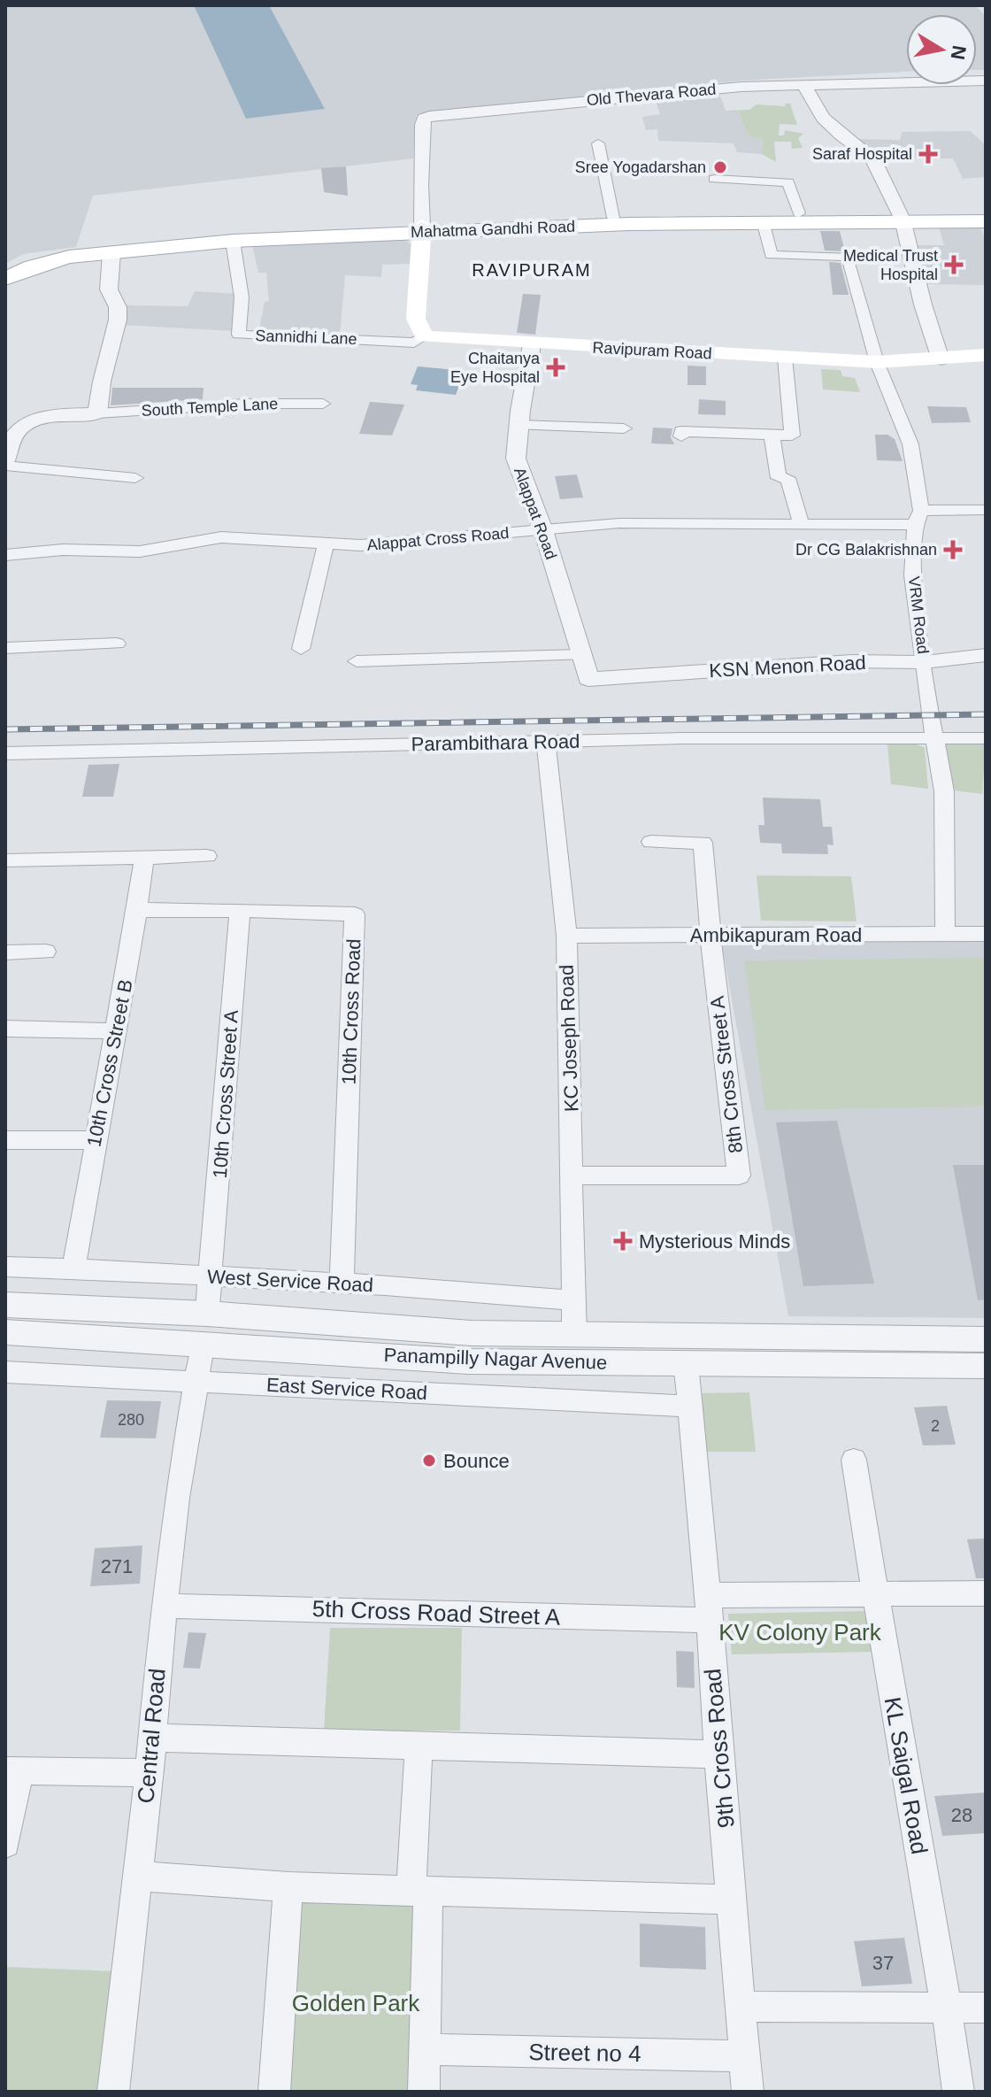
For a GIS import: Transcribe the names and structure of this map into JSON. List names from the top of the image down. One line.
{"streets":{"main road":["Mahatma Gandhi Road","Ravipuram Road"],"street":["Old Thevara Road","Sannidhi Lane","South Temple Lane","Alappat Road","Alappat Cross Road","VRM Road","KSN Menon Road","Parambithara Road","Ambikapuram Road","10th Cross Road","KC Joseph Road","10th Cross Street B","8th Cross Street A","10th Cross Street A","West Service Road","Panampilly Nagar Avenue","East Service Road","5th Cross Road Street A","Central Road","9th Cross Road","KL Saigal Road","Street no 4"]},"crossings":[["Old Thevara Road","Mahatma Gandhi Road"],["Mahatma Gandhi Road","Sannidhi Lane"],["Mahatma Gandhi Road","VRM Road"],["Sannidhi Lane","Ravipuram Road"],["Ravipuram Road","Alappat Road"],["Ravipuram Road","VRM Road"],["Alappat Road","Alappat Cross Road"],["Alappat Road","KSN Menon Road"],["Alappat Cross Road","VRM Road"],["VRM Road","KSN Menon Road"],["VRM Road","Parambithara Road"],["VRM Road","Ambikapuram Road"],["Parambithara Road","KC Joseph Road"],["Ambikapuram Road","KC Joseph Road"],["Ambikapuram Road","8th Cross Street A"],["10th Cross Road","10th Cross Street B"],["10th Cross Road","10th Cross Street A"],["10th Cross Road","West Service Road"],["KC Joseph Road","8th Cross Street A"],["KC Joseph Road","West Service Road"],["KC Joseph Road","Panampilly Nagar Avenue"],["10th Cross Street B","West Service Road"],["10th Cross Street A","West Service Road"],["Panampilly Nagar Avenue","Central Road"],["Panampilly Nagar Avenue","9th Cross Road"],["East Service Road","Central Road"],["East Service Road","9th Cross Road"],["5th Cross Road Street A","Central Road"],["5th Cross Road Street A","9th Cross Road"],["5th Cross Road Street A","KL Saigal Road"],["9th Cross Road","Street no 4"]],"districts":["RAVIPURAM"],"parks":["KV Colony Park","Golden Park"],"places":{"health":["Saraf Hospital","Medical Trust Hospital","Chaitanya Eye Hospital","Dr CG Balakrishnan","Mysterious Minds"],"other":["Sree Yogadarshan","Bounce"]},"house_numbers":["280","2","271","28","37"],"north":"right"}
